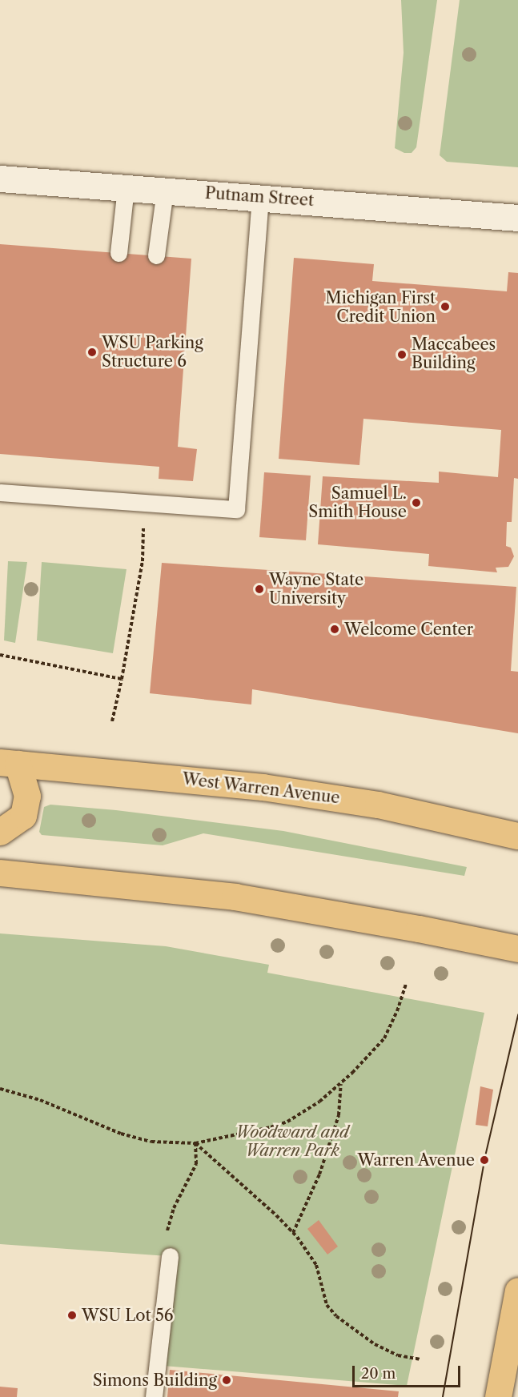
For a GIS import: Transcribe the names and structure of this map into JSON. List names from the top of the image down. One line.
{"streets":{"main road":["West Warren Avenue"],"street":["Putnam Street"]},"parks":["Woodward and Warren Park"],"places":["Michigan First Credit Union","WSU Parking Structure 6","Maccabees Building","Samuel L. Smith House","Wayne State University","Welcome Center","Warren Avenue","WSU Lot 56","Simons Building"],"scale_bar":"20 m"}
